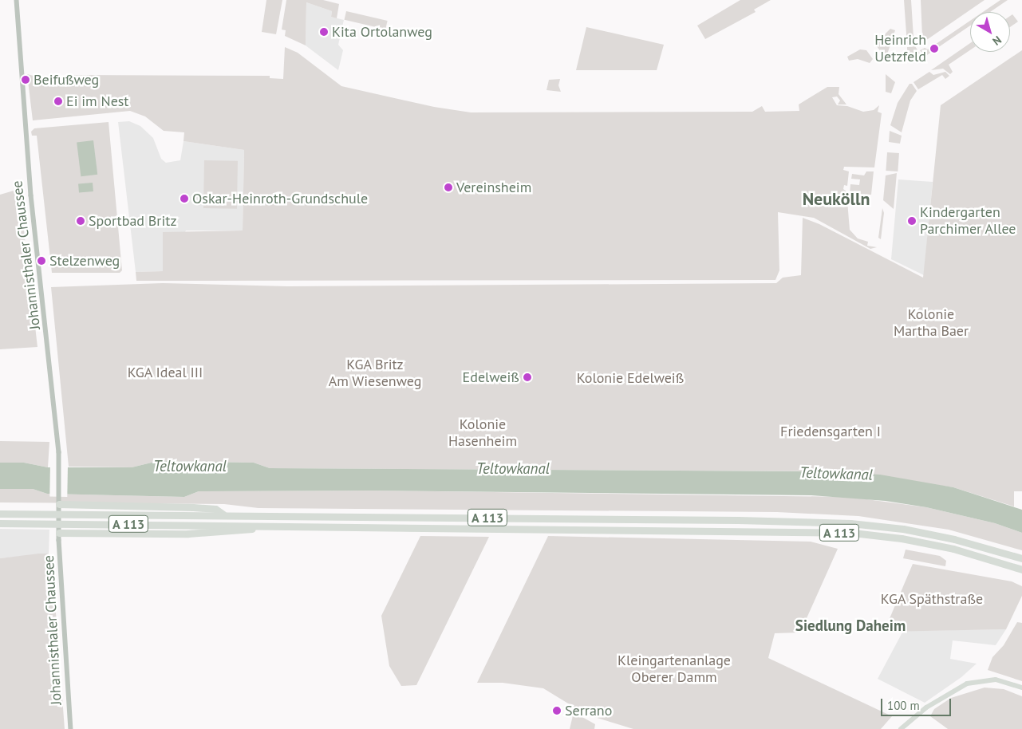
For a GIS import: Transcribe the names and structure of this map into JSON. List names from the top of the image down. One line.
{"streets":{"highway":["A 113"],"street":["Johannisthaler Chaussee"]},"districts":["Neukölln","Siedlung Daheim"],"water":["Teltowkanal"],"parks":["Kolonie Martha Baer","KGA Britz Am Wiesenweg","KGA Ideal III","Kolonie Edelweiß","Kolonie Hasenheim","Friedensgarten I","KGA Späthstraße","Kleingartenanlage Oberer Damm"],"places":["Kita Ortolanweg","Heinrich Uetzfeld","Beifußweg","Ei im Nest","Vereinsheim","Oskar-Heinroth-Grundschule","Sportbad Britz","Kindergarten Parchimer Allee","Stelzenweg","Edelweiß","Serrano"],"scale_bar":"100 m","north":"bottom right"}
